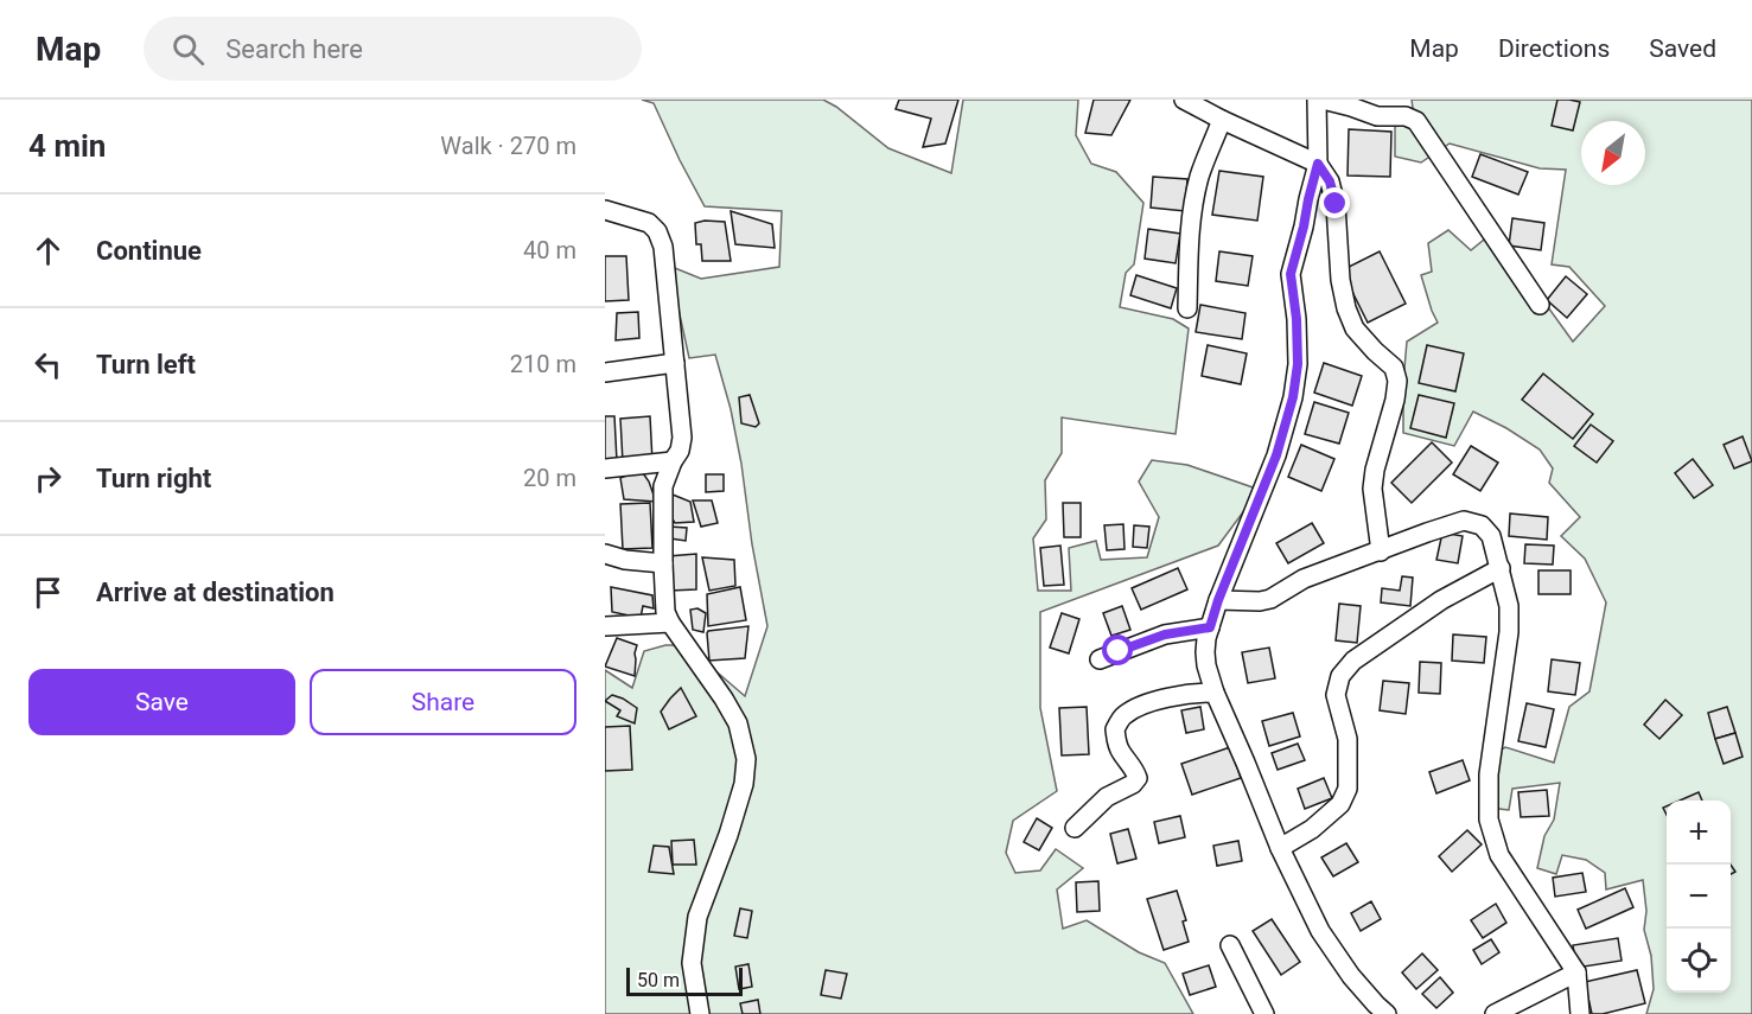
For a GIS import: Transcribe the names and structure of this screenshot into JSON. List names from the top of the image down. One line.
{"scale_bar":"50 m","north":"bottom left","page":{"header":"Map","search":"Search here","nav":["Map","Directions","Saved"],"heading":["4 min","Walk · 270 m"],"list":[["Continue","40 m"],["Turn left","210 m"],["Turn right","20 m"],"Arrive at destination"],"buttons":["Save","Share"],"map_buttons":["+","−"],"scale":"50 m"}}
